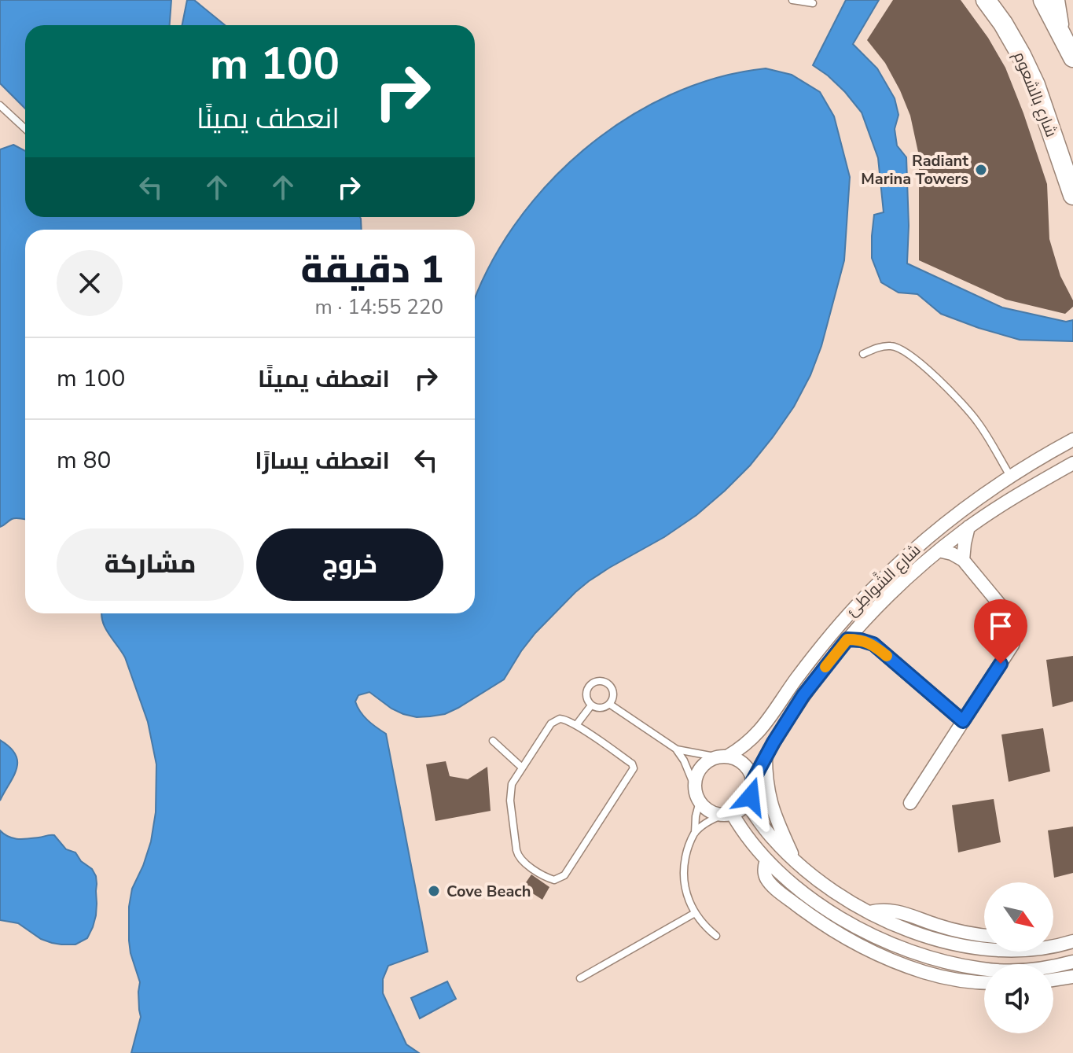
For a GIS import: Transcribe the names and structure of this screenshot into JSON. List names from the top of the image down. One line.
{"streets":{"main road":["شارع بالشعوم"],"street":["شارع الشَّواطِئ"]},"places":["Radiant Marina Towers","Cove Beach"],"north":"bottom right","page":{"turn":["100 m","انعطف يمينًا"],"heading":["1 دقيقة","220 m · 14:55"],"list":[{"name":"انعطف يمينًا","value":"100 m"},{"name":"انعطف يسارًا","value":"80 m"}],"buttons":["خروج","مشاركة"]}}
